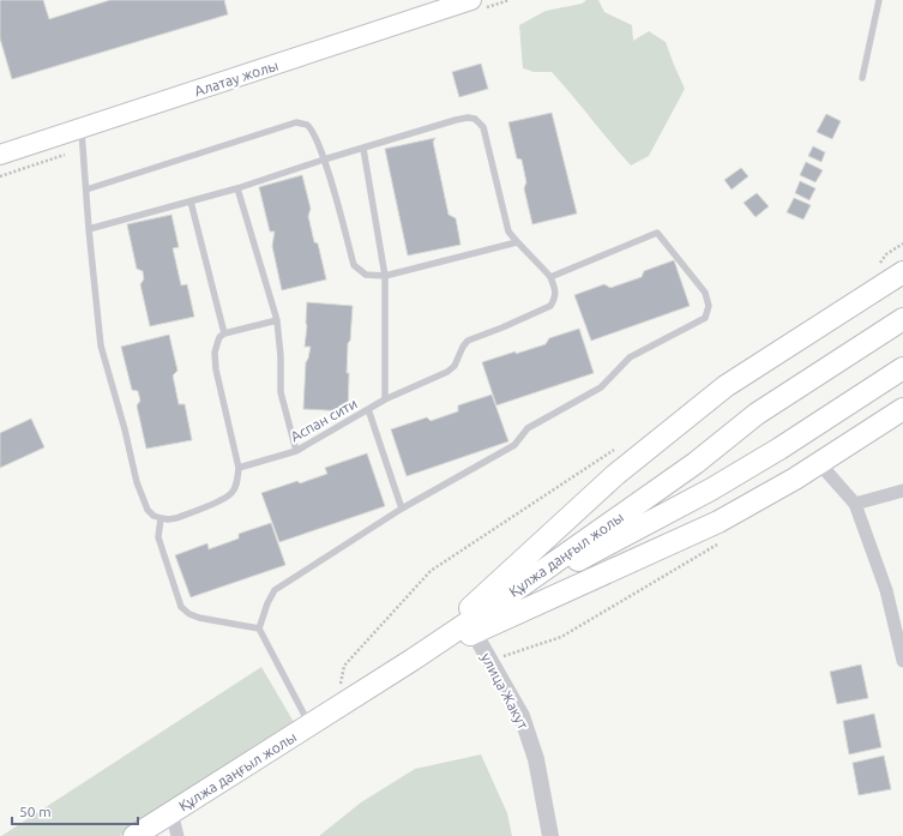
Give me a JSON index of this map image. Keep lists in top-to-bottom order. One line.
{"streets":{"main road":["Алатау жолы","Құлжа даңғыл жолы"],"street":["улица Жакут"],"lane":["Аспан сити"]},"scale_bar":"50 m"}
